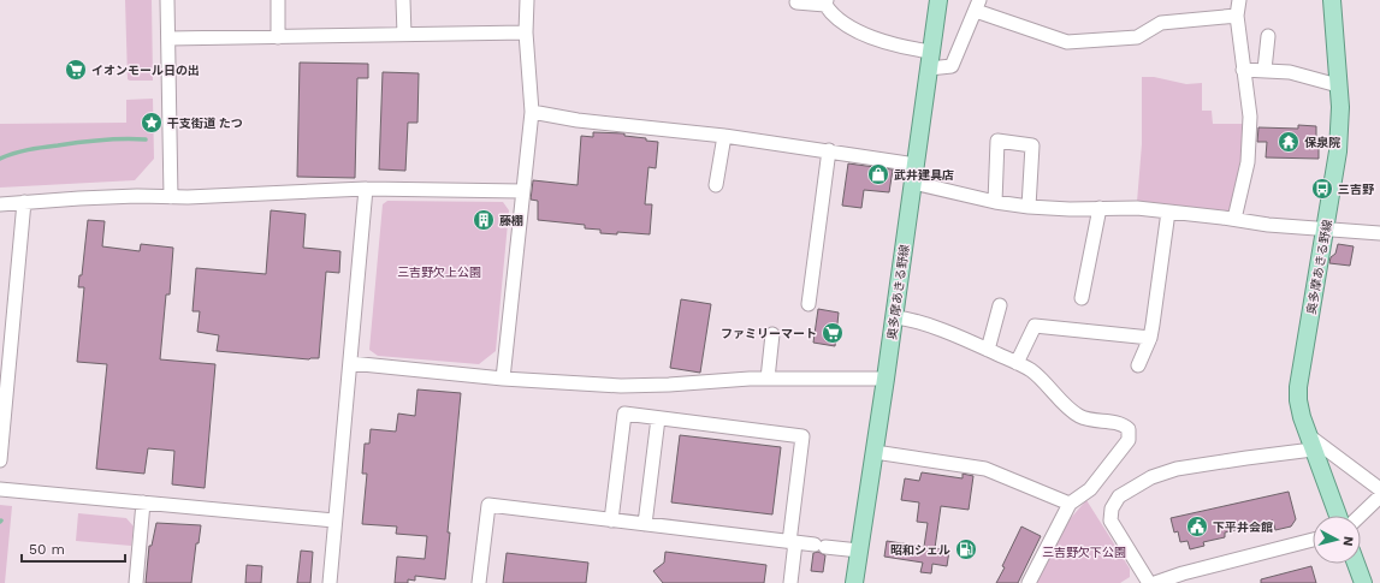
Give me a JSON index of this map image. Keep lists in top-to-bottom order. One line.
{"streets":{"main road":["奥多摩あきる野線"]},"parks":["三吉野欠上公園","三吉野欠下公園"],"places":{"supermarket":["イオンモール日の出","ファミリーマート"],"place":["干支街道 たつ"],"temple":["保泉院"],"shop":["武井建具店"],"bus stop":["三吉野"],"building":["藤棚"],"public building":["下平井会館"],"fuel station":["昭和シェル"]},"scale_bar":"50 m","north":"right"}
